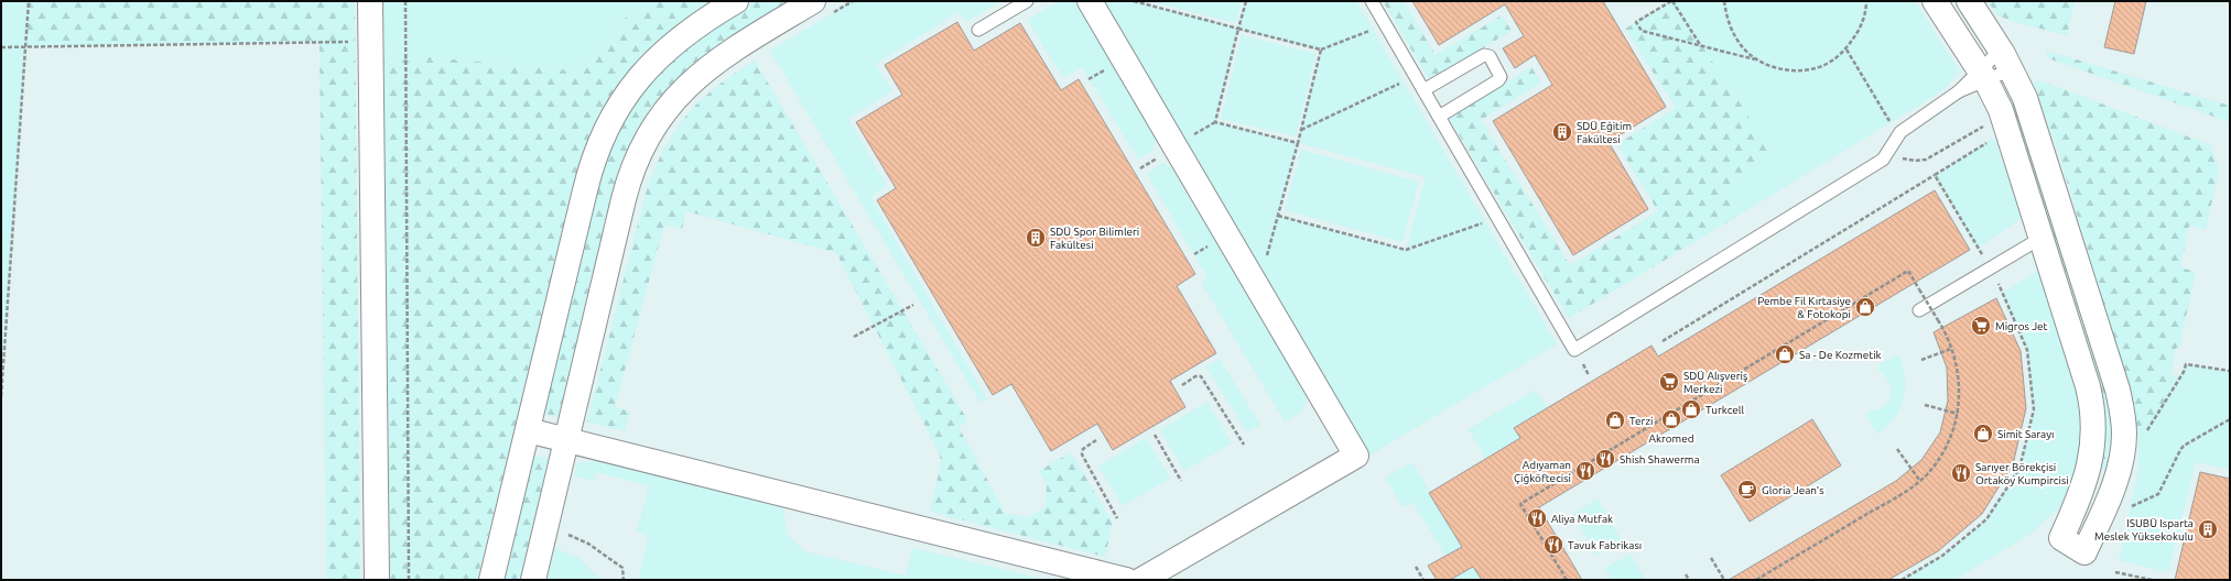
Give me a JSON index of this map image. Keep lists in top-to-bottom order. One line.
{"places":{"building":["SDÜ Eğitim Fakültesi","SDÜ Spor Bilimleri Fakültesi","ISUBÜ Isparta Meslek Yüksekokulu"],"shop":["Pembe Fil Kırtasiye & Fotokopi","Sa - De Kozmetik","Turkcell","Akromed","Terzi","Simit Sarayı"],"supermarket":["Migros Jet","SDÜ Alışveriş Merkezi"],"restaurant":["Shish Shawerma","Adıyaman Çiğköftecisi","Sarıyer Börekçisi Ortaköy Kumpircisi","Aliya Mutfak","Tavuk Fabrikası"],"cafe":["Gloria Jean's"]}}
